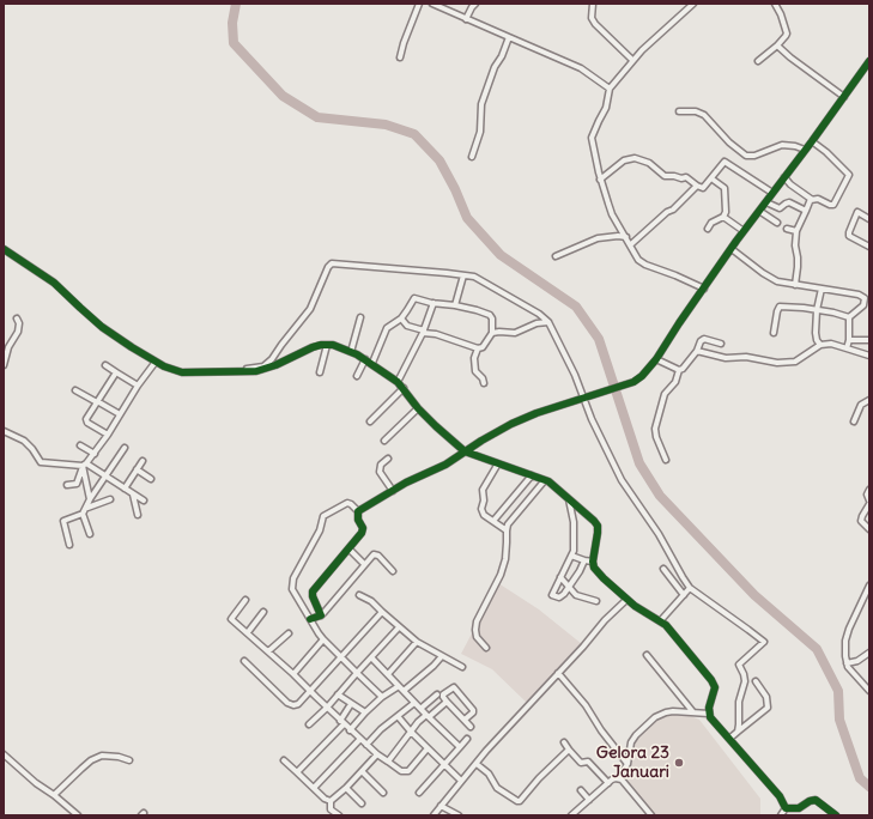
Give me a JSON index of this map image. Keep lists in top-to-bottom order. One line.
{"places":["Gelora 23 Januari"]}
